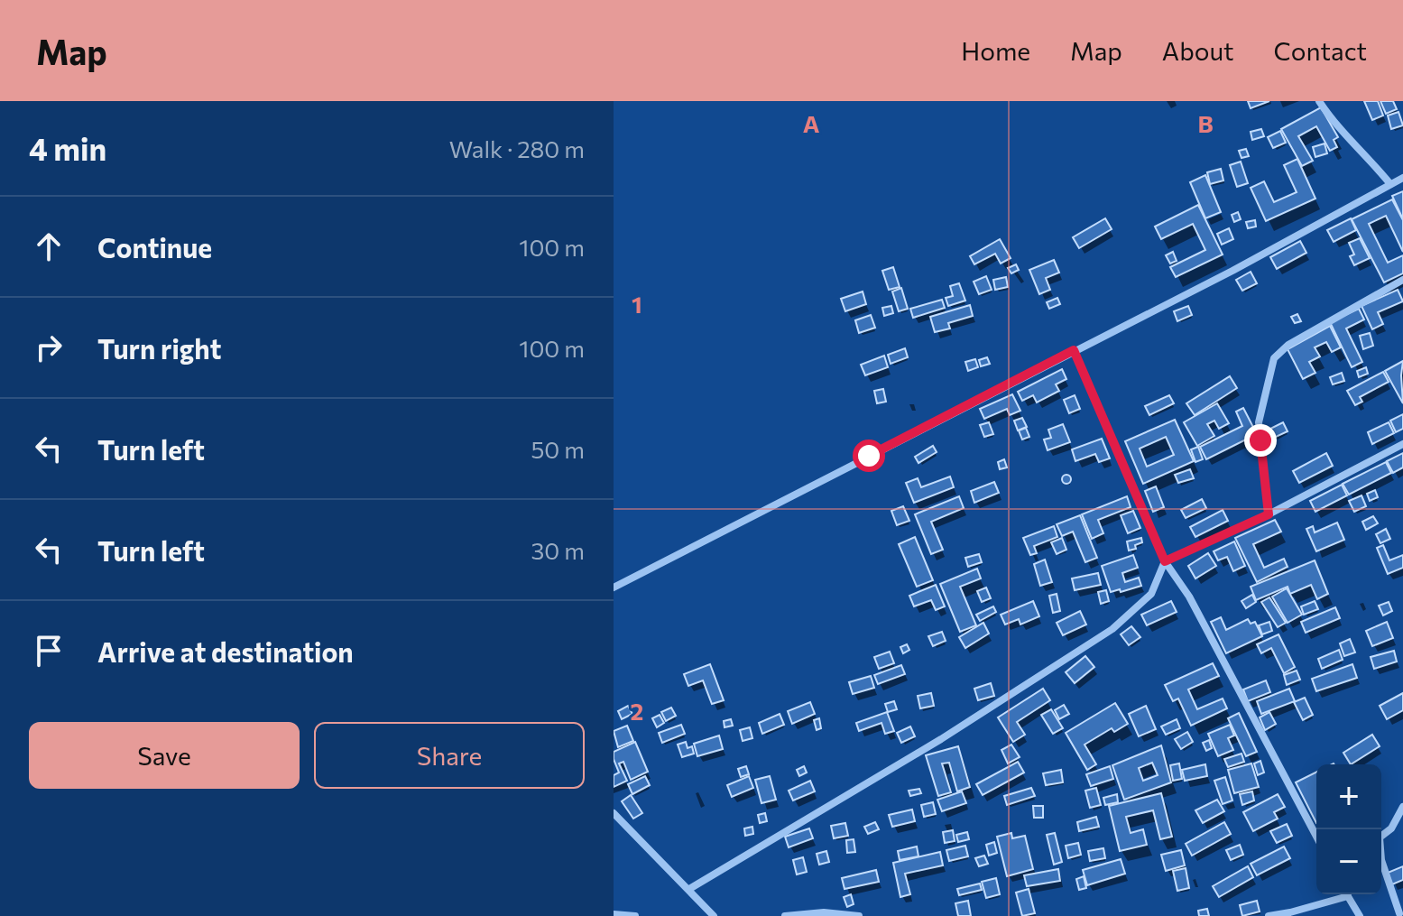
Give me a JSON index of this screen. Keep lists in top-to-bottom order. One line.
{"page":{"header":"Map","nav":["Home","Map","About","Contact"],"heading":["4 min","Walk · 280 m"],"list":[["Continue","100 m"],["Turn right","100 m"],["Turn left","50 m"],["Turn left","30 m"],"Arrive at destination"],"buttons":["Save","Share"],"map_buttons":["+","−"]},"grid":{"columns":["A","B"],"rows":["1","2"]}}
